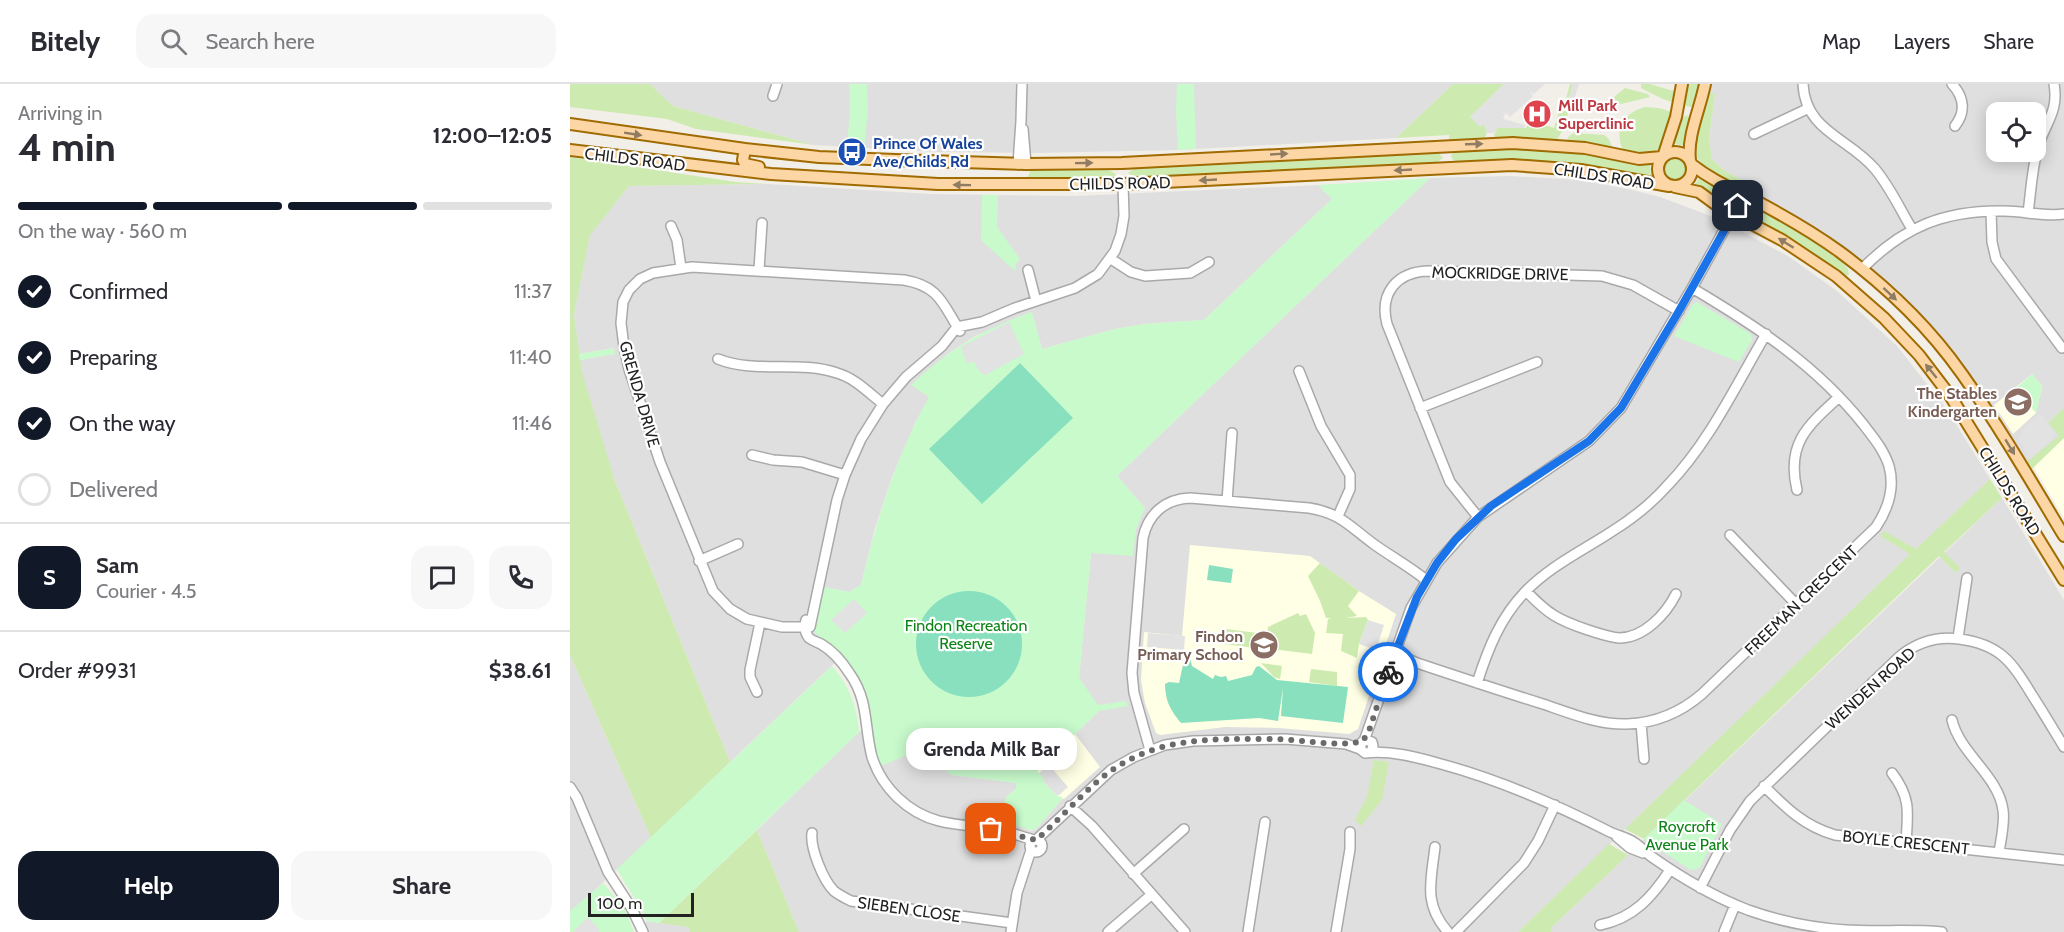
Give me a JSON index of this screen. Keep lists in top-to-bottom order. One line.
{"streets":{"main road":["CHILDS ROAD"],"street":["MOCKRIDGE DRIVE","GRENDA DRIVE","FREEMAN CRESCENT","WENDEN ROAD","BOYLE CRESCENT","SIEBEN CLOSE"]},"crossings":[["WENDEN ROAD","BOYLE CRESCENT"]],"parks":["Findon Recreation Reserve","Roycroft Avenue Park"],"places":{"hospital":["Mill Park Superclinic"],"bus stop":["Prince Of Wales Ave/Childs Rd"],"school or university":["The Stables Kindergarten","Findon Primary School"],"other":["Grenda Milk Bar"]},"scale_bar":"100 m","page":{"header":"Bitely","search":"Search here","nav":["Map","Layers","Share"],"heading":["4 min","Arriving in","12:00–12:05"],"panel":["Sam","Courier · 4.5","Order #9931","$38.61"],"bar":"On the way · 560 m","list":[["Confirmed","11:37"],["Preparing","11:40"],["On the way","11:46"],"Delivered"],"round":"S","bubble":"Grenda Milk Bar","buttons":["Help","Share"],"scale":"100 m"}}
